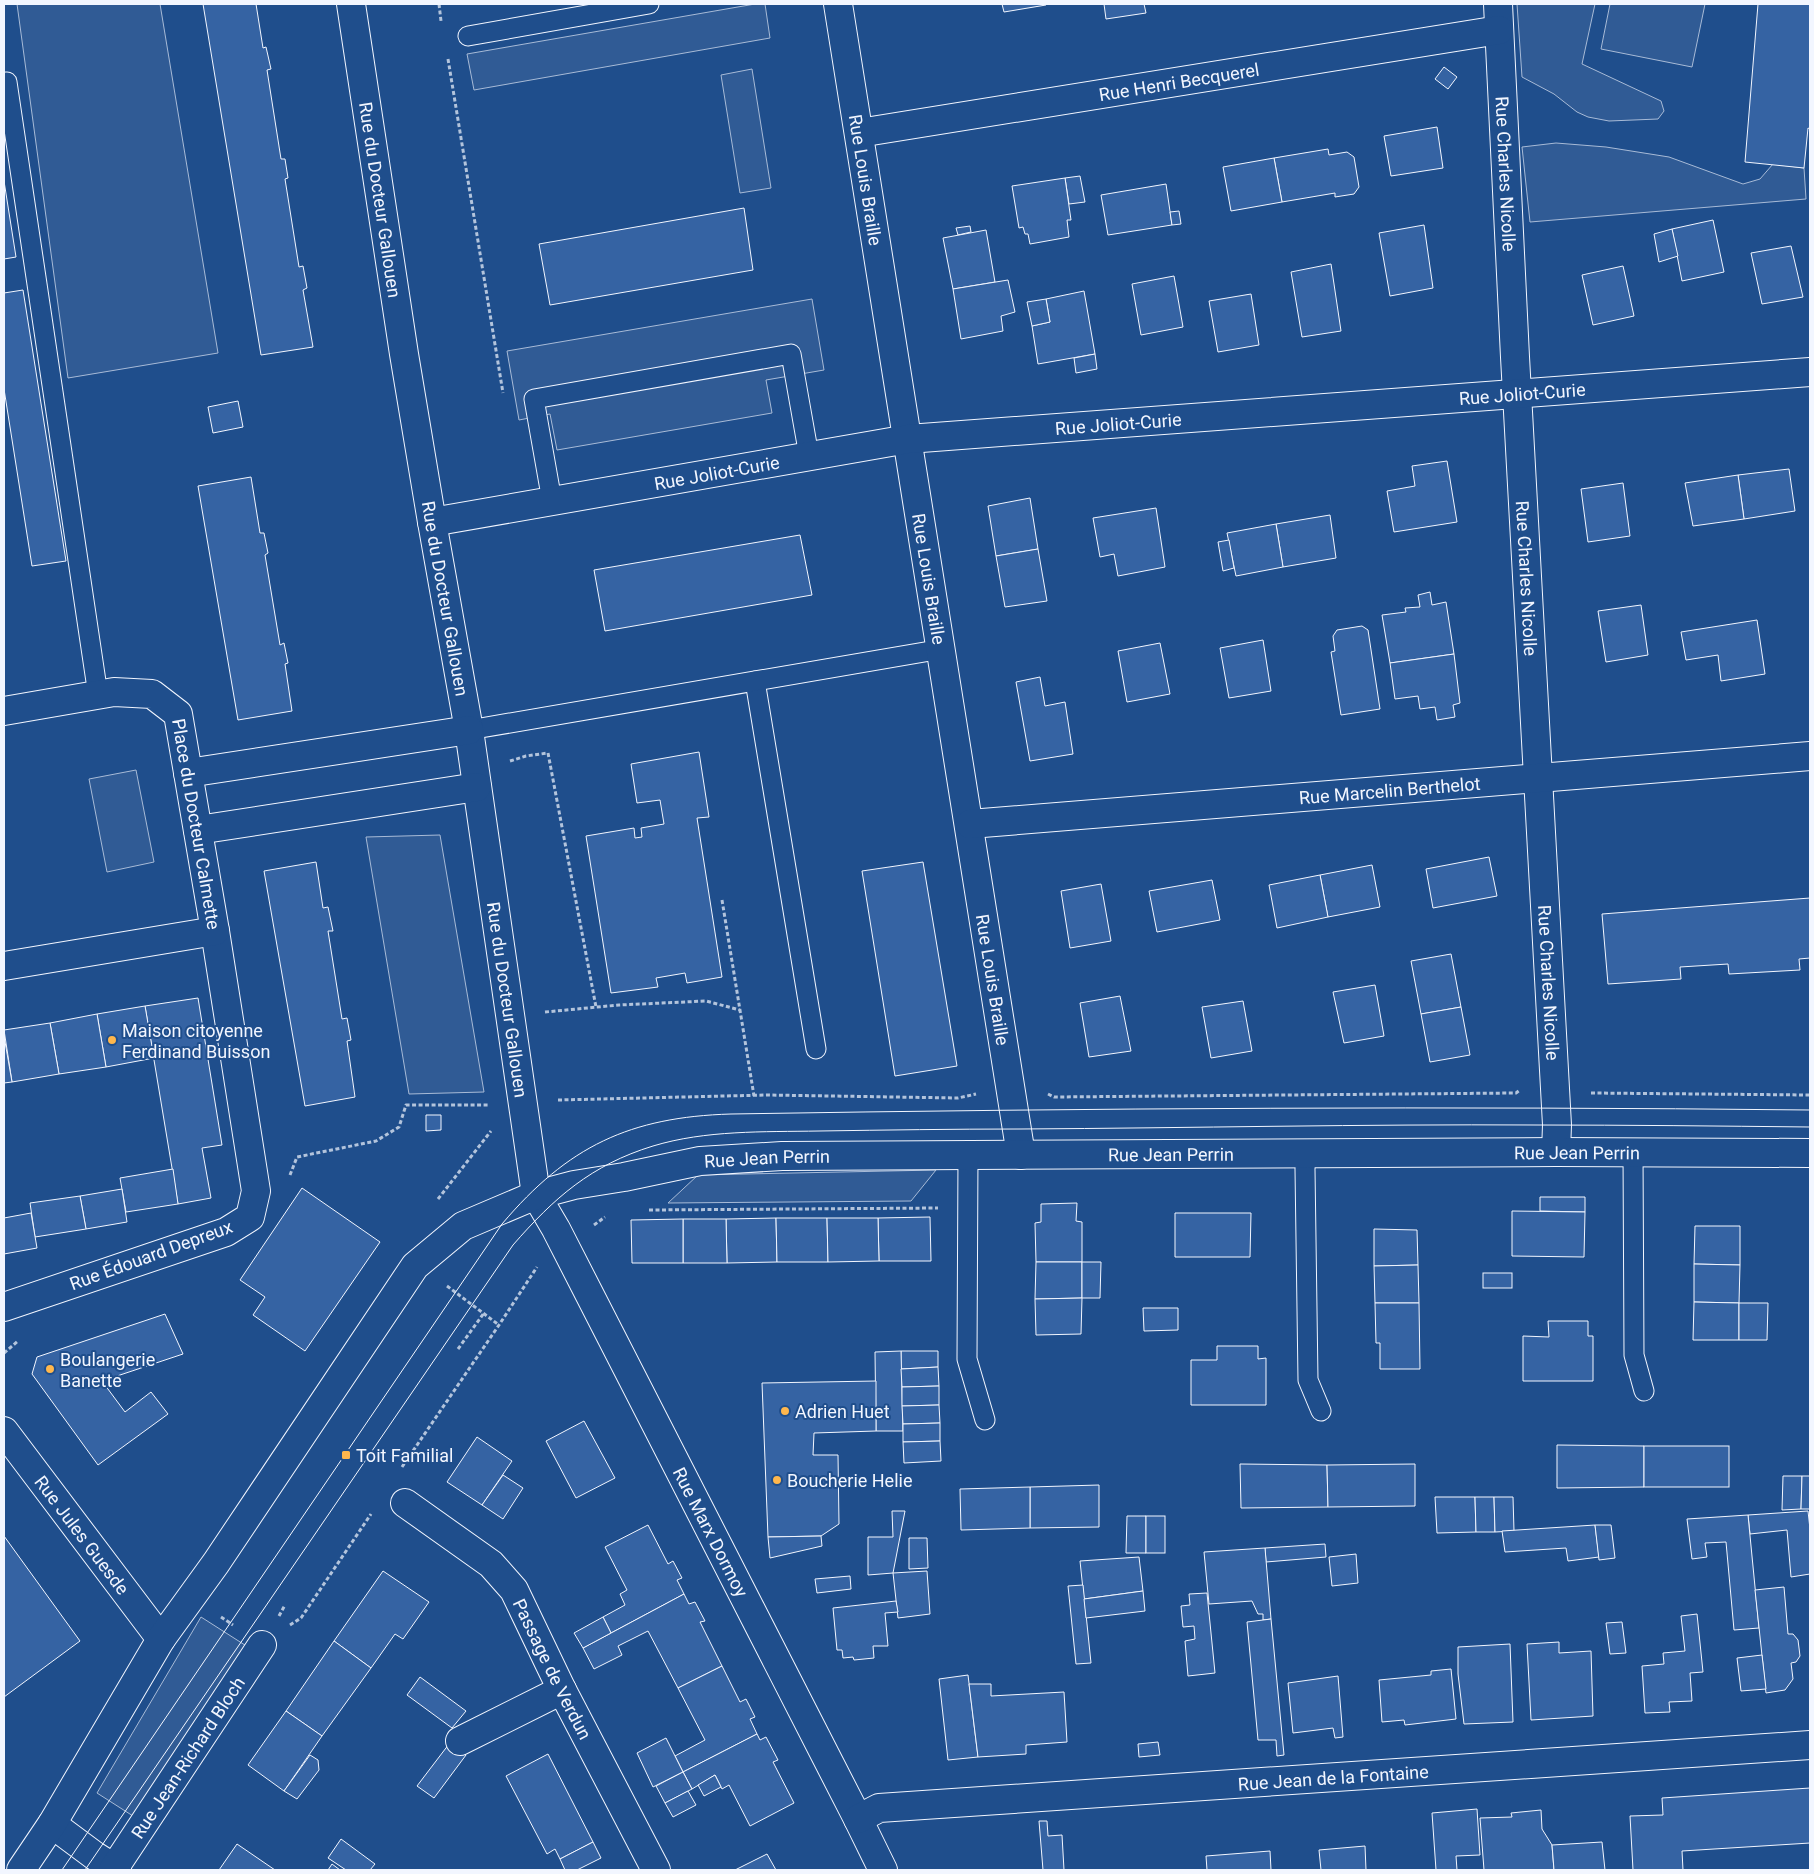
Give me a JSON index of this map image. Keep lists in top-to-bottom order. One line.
{"streets":{"street":["Rue Henri Becquerel","Rue Charles Nicolle","Rue Louis Braille","Rue du Docteur Gallouen","Rue Joliot-Curie","Rue Marcelin Berthelot","Place du Docteur Calmette","Rue Jean Perrin","Rue Édouard Depreux","Rue Marx Dormoy","Rue Jules Guesde","Passage de Verdun","Rue Jean-Richard Bloch","Rue Jean de la Fontaine"]},"crossings":[["Rue Henri Becquerel","Rue Charles Nicolle"],["Rue Henri Becquerel","Rue Louis Braille"],["Rue Charles Nicolle","Rue Joliot-Curie"],["Rue Charles Nicolle","Rue Marcelin Berthelot"],["Rue Charles Nicolle","Rue Jean Perrin"],["Rue Louis Braille","Rue Joliot-Curie"],["Rue Louis Braille","Rue Marcelin Berthelot"],["Rue Louis Braille","Rue Jean Perrin"],["Rue du Docteur Gallouen","Rue Joliot-Curie"],["Rue du Docteur Gallouen","Rue Jean Perrin"],["Rue du Docteur Gallouen","Rue Marx Dormoy"],["Place du Docteur Calmette","Rue Édouard Depreux"],["Rue Jean Perrin","Rue Marx Dormoy"],["Rue Jean Perrin","Rue Jules Guesde"],["Rue Marx Dormoy","Rue Jean de la Fontaine"]],"places":{"other":["Maison citoyenne Ferdinand Buisson","Boulangerie Banette","Adrien Huet","Boucherie Helie"],"transit":["Toit Familial"]}}
